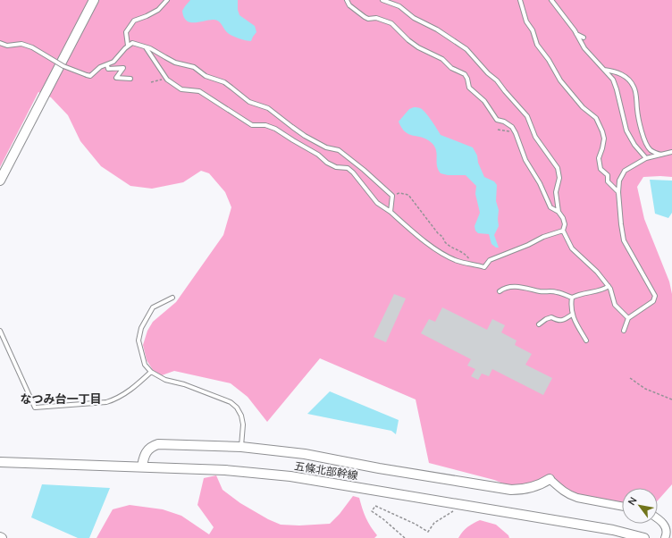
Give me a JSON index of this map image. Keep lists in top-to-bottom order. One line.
{"streets":{"street":["五條北部幹線"]},"districts":["なつみ台一丁目"],"north":"top left"}
